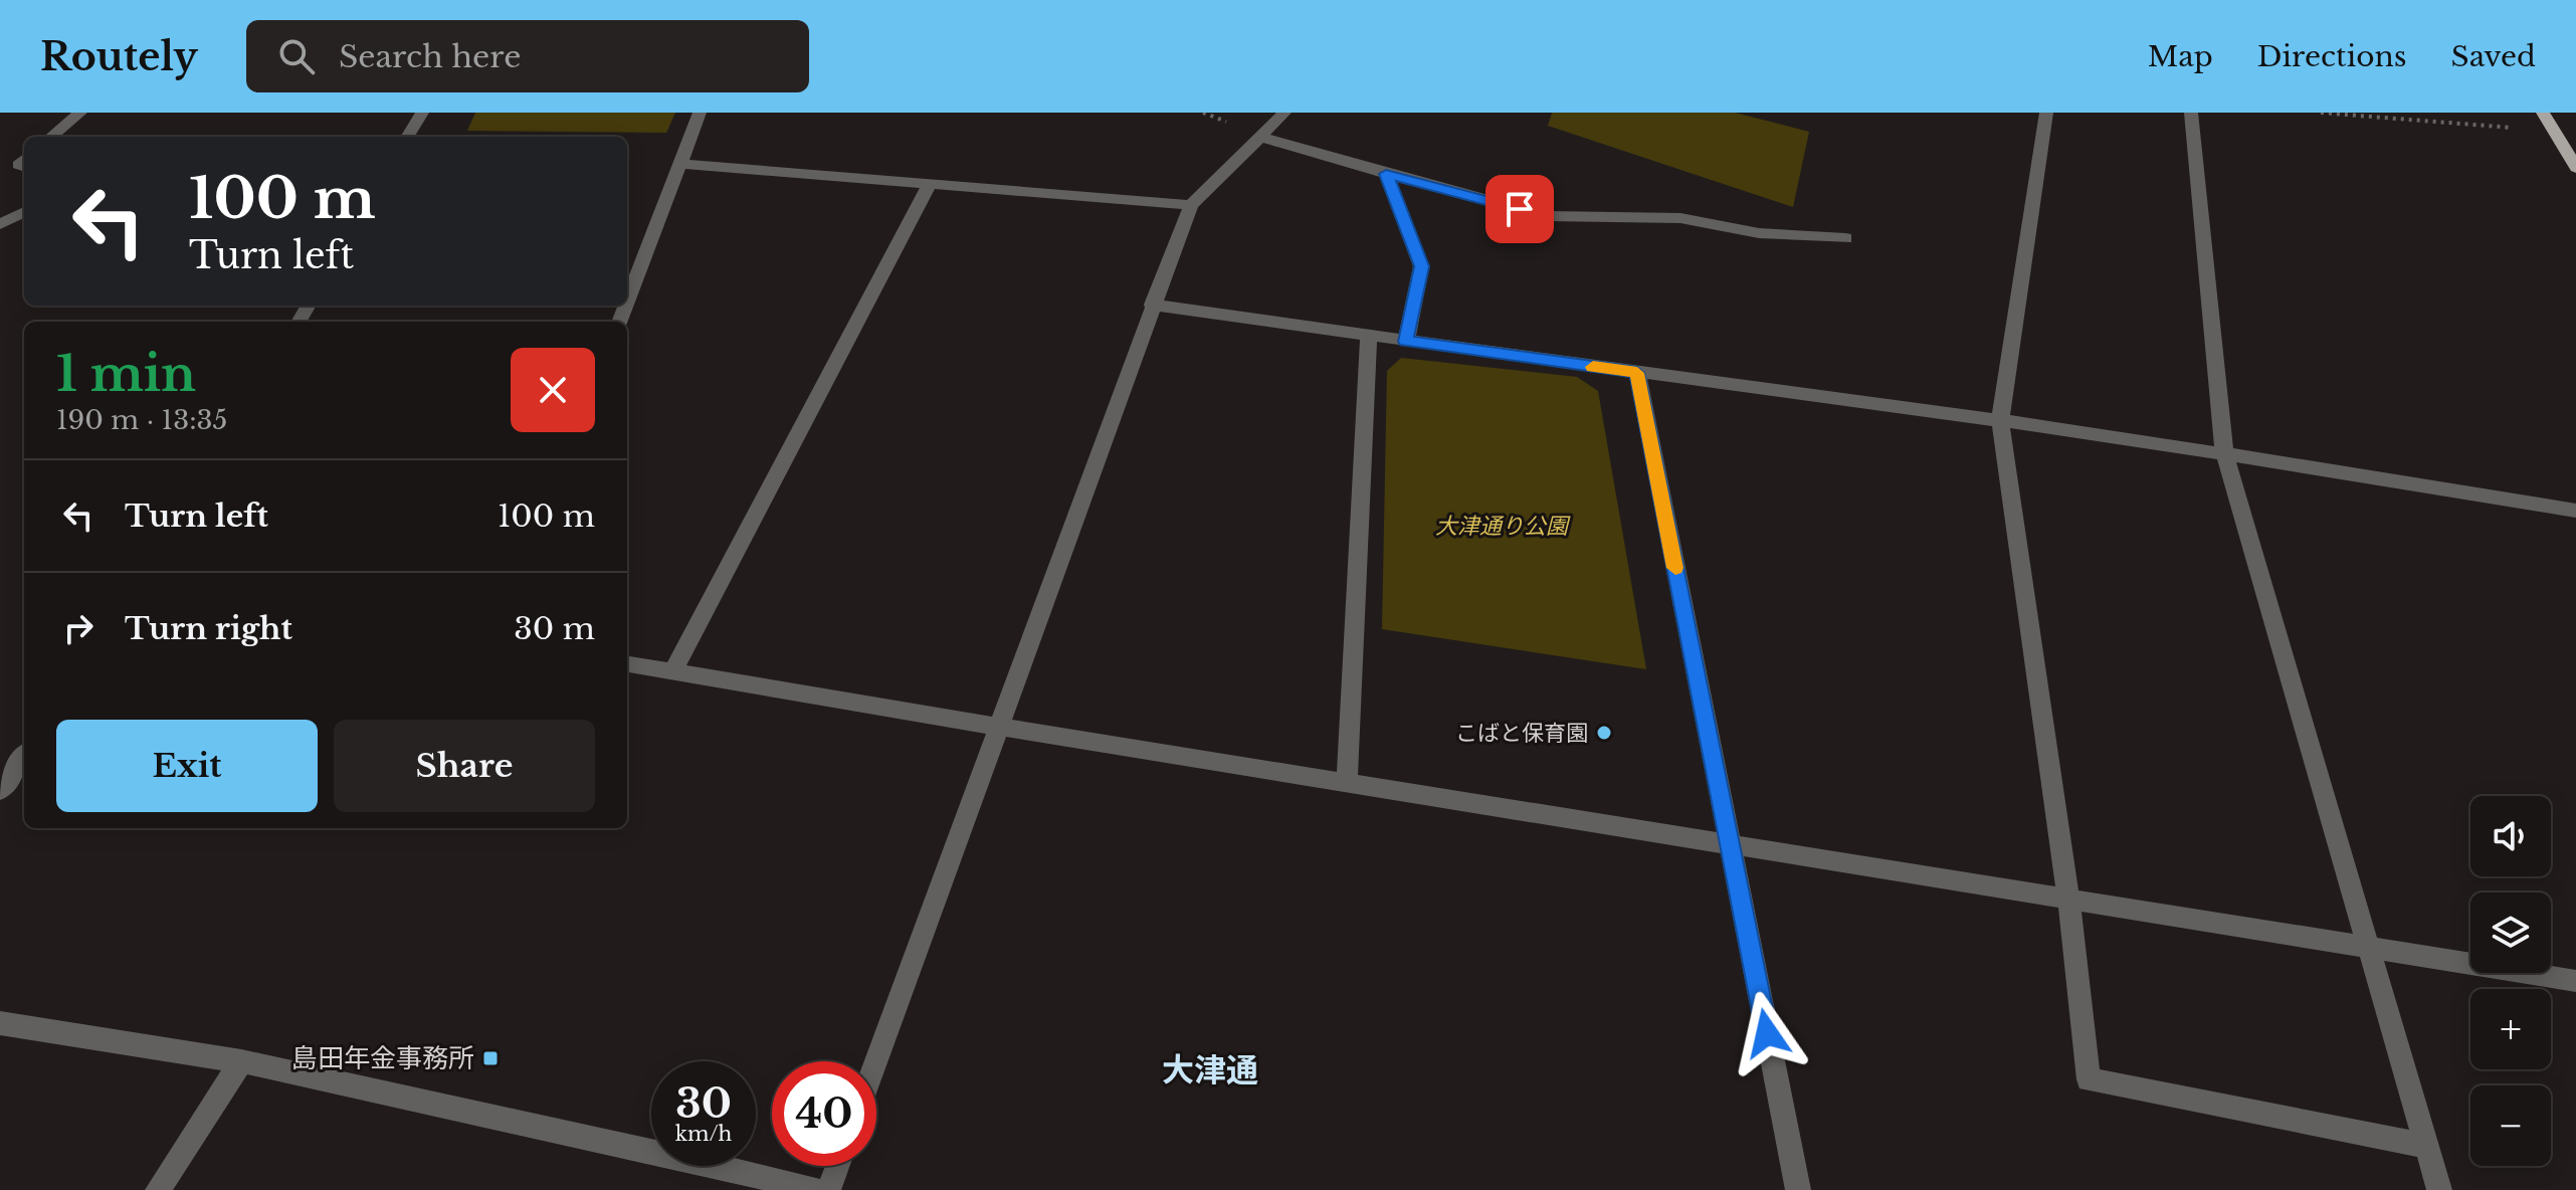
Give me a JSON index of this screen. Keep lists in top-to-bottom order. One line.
{"districts":["大津通"],"parks":["大津通り公園"],"places":{"other":["こばと保育園"],"transit":["島田年金事務所"]},"page":{"header":"Routely","search":"Search here","nav":["Map","Directions","Saved"],"turn":["100 m","Turn left"],"heading":["1 min","190 m · 13:35"],"list":[{"name":"Turn left","value":"100 m"},{"name":"Turn right","value":"30 m"}],"buttons":["Exit","Share"],"map_buttons":["+","−"],"speed":"30 km/h","limit":"40"}}
